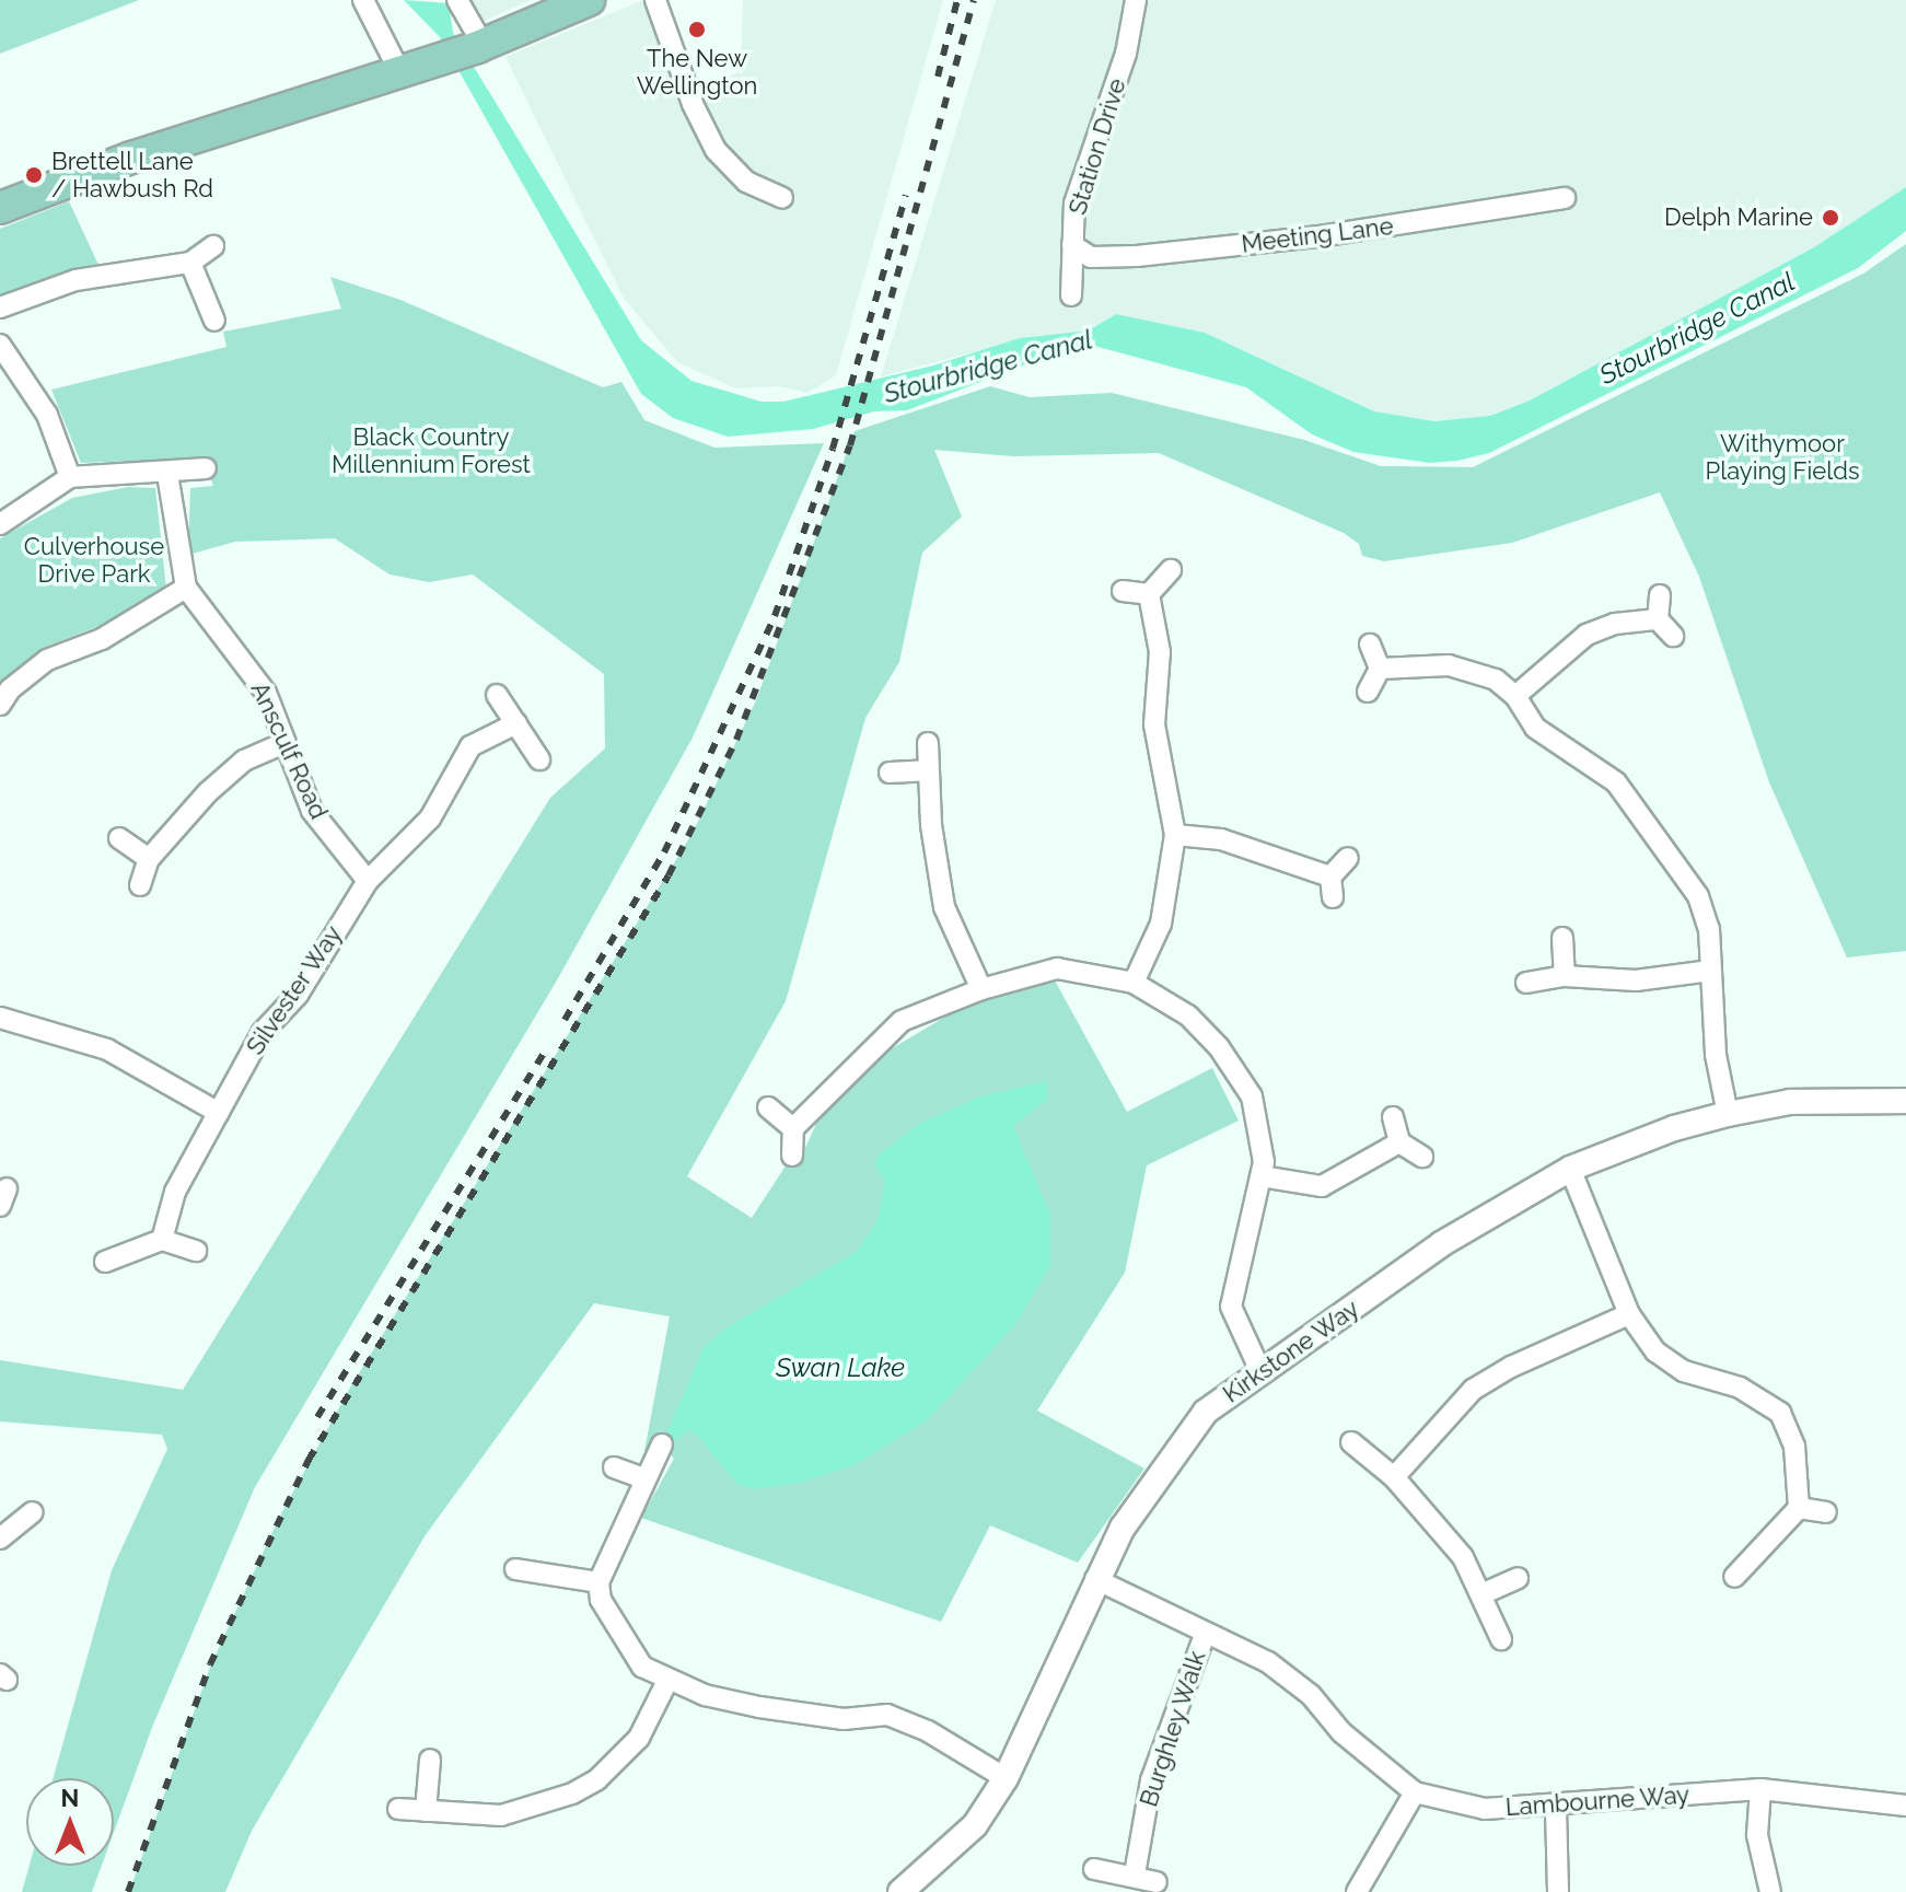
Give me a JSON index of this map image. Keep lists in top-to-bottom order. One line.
{"streets":{"street":["Station Drive","Meeting Lane","Ansculf Road","Silvester Way","Kirkstone Way","Burghley Walk","Lambourne Way"]},"crossings":[["Station Drive","Meeting Lane"],["Ansculf Road","Silvester Way"],["Kirkstone Way","Lambourne Way"],["Burghley Walk","Lambourne Way"]],"water":["Stourbridge Canal","Swan Lake"],"parks":["Black Country Millennium Forest","Withymoor Playing Fields","Culverhouse Drive Park"],"places":["The New Wellington","Brettell Lane / Hawbush Rd","Delph Marine"],"north":"top"}
